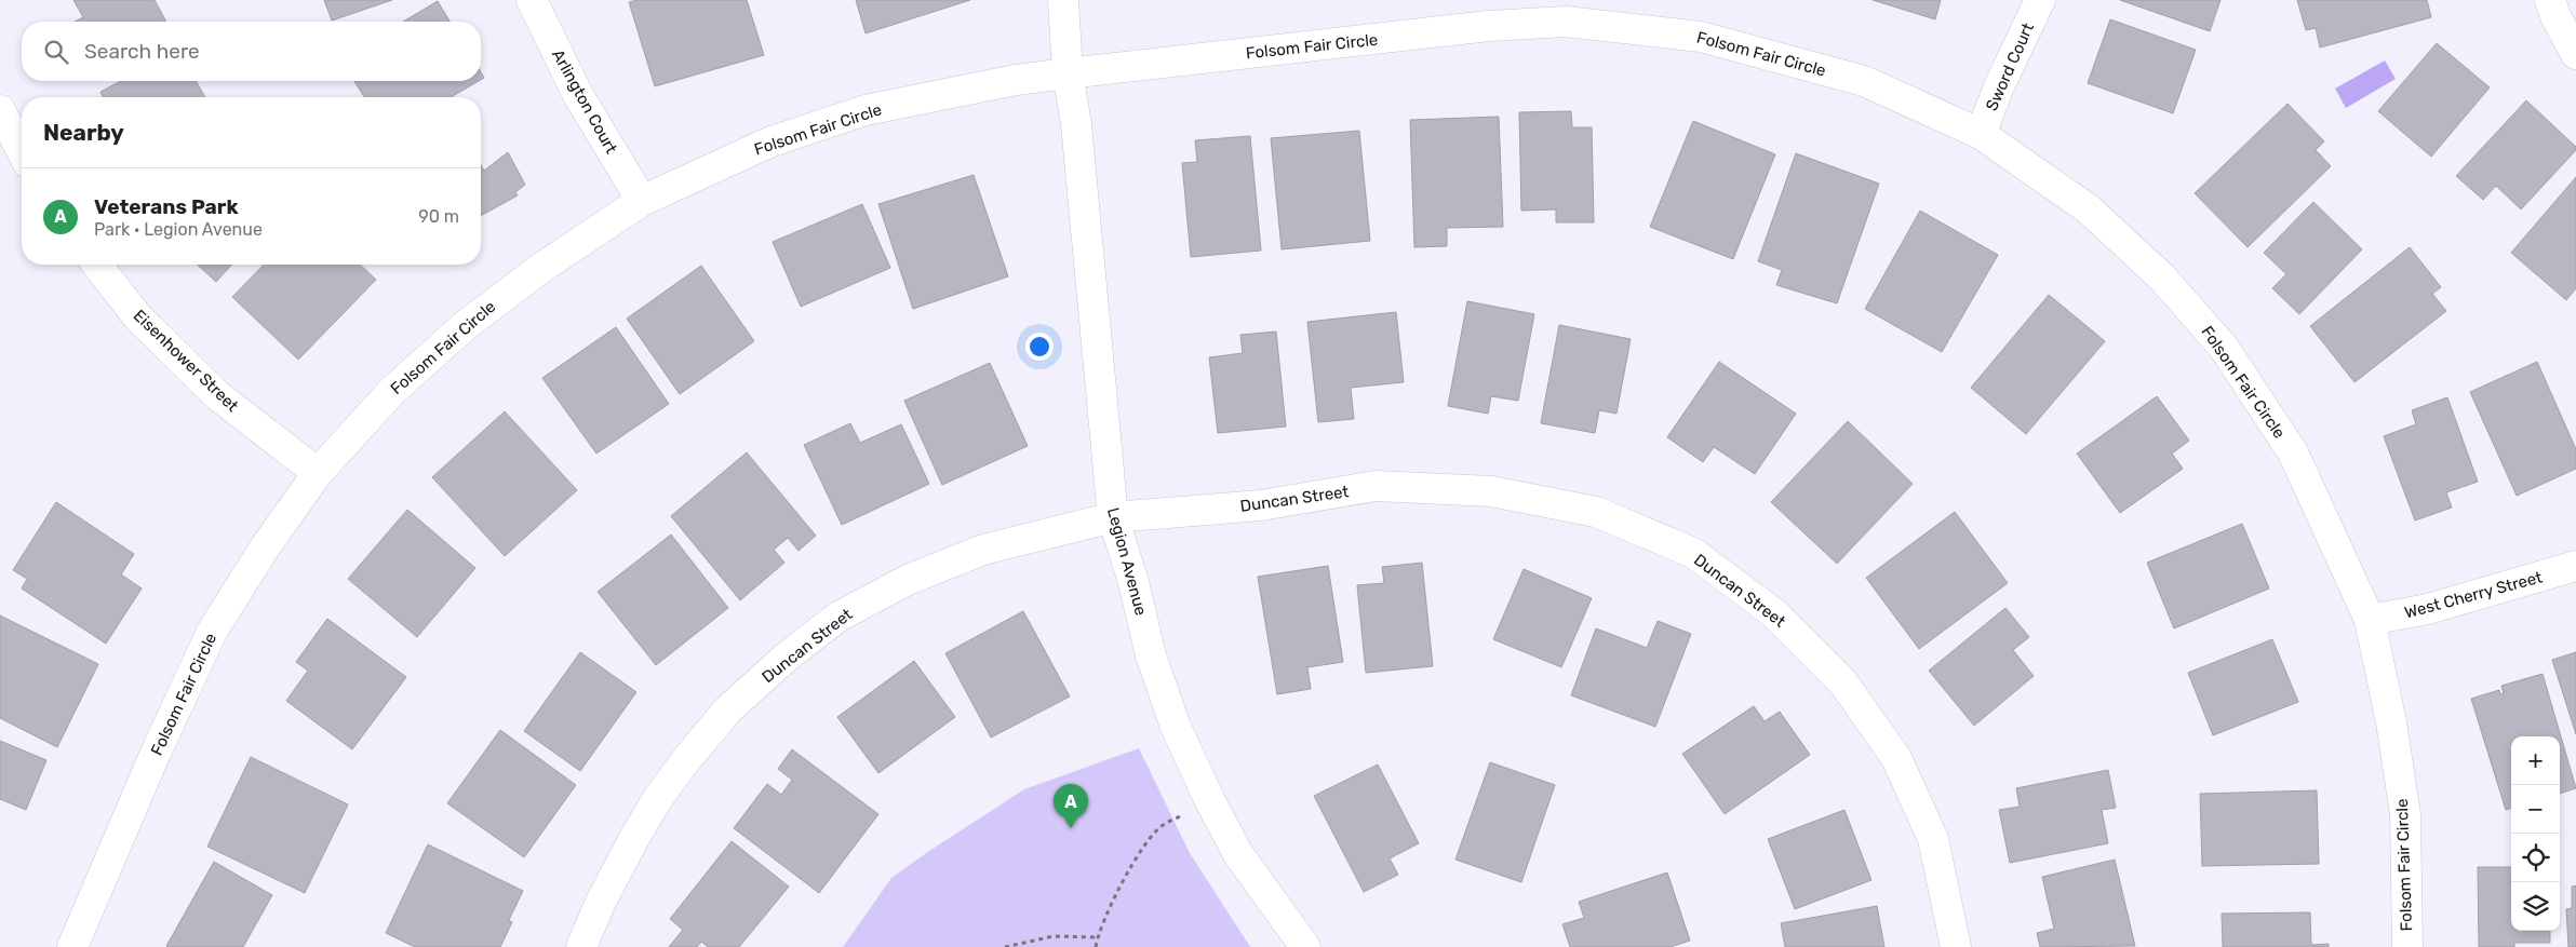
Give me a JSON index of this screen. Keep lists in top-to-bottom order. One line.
{"streets":{"street":["Folsom Fair Circle","Sword Court","Arlington Court","Eisenhower Street","Duncan Street","Legion Avenue","West Cherry Street"]},"crossings":[["Folsom Fair Circle","Sword Court"],["Folsom Fair Circle","Arlington Court"],["Folsom Fair Circle","Eisenhower Street"],["Folsom Fair Circle","Legion Avenue"],["Folsom Fair Circle","West Cherry Street"],["Duncan Street","Legion Avenue"]],"page":{"search":"Search here","heading":"Nearby","list":[{"mark":"A","name":"Veterans Park","note":"Park · Legion Avenue","value":"90 m"}],"map_buttons":["+","−"],"pins":"A"}}
